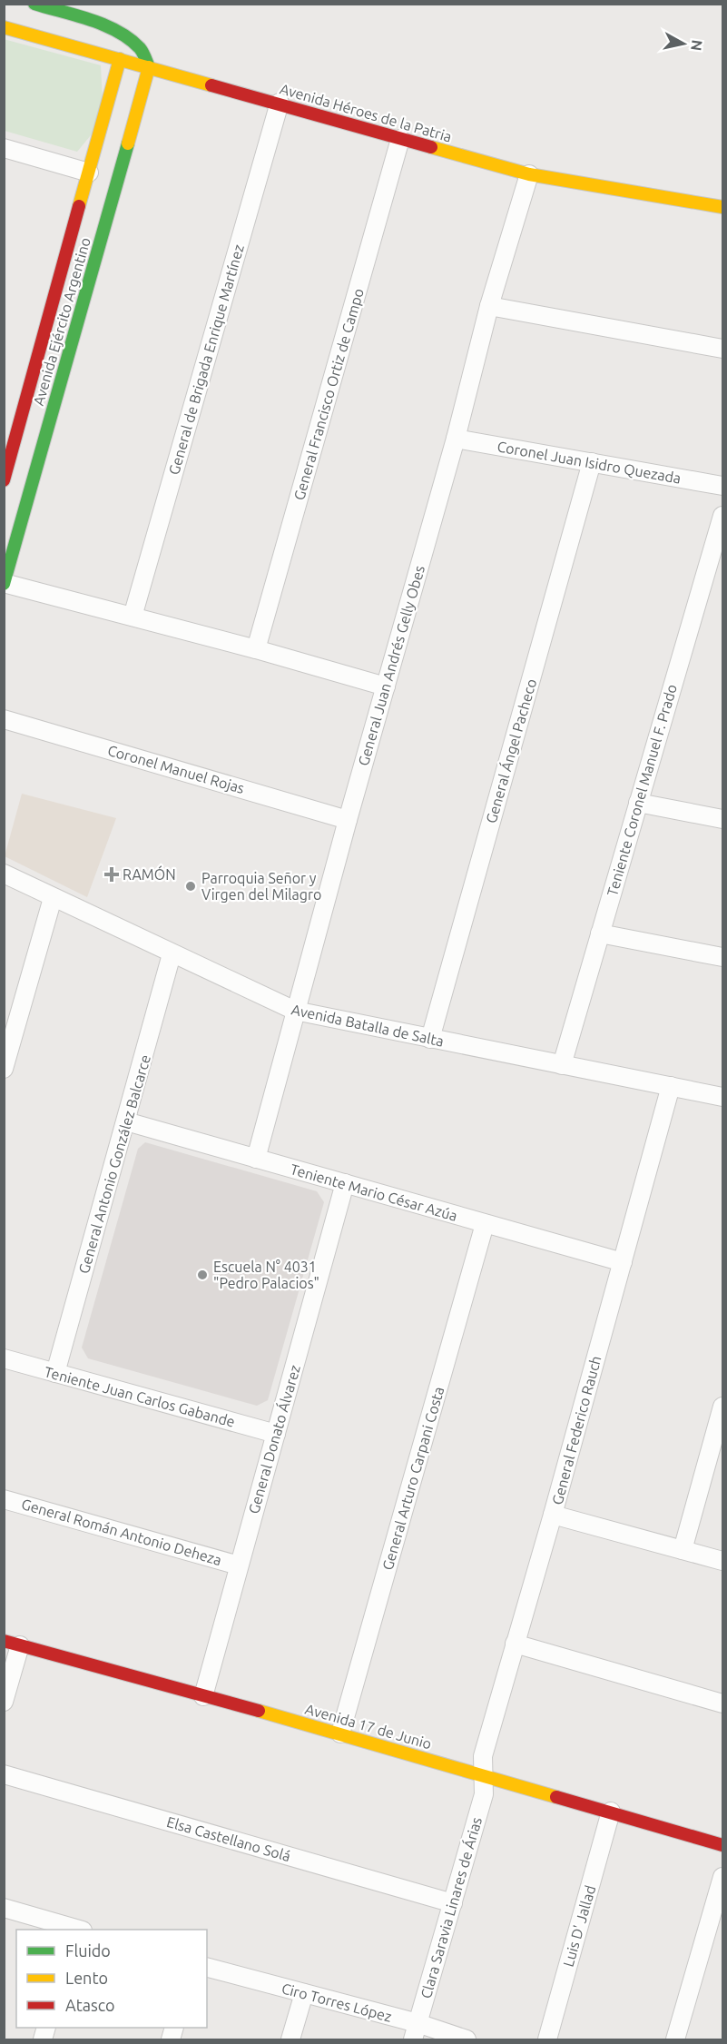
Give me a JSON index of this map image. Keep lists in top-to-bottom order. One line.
{"streets":{"main road":["Avenida Héroes de la Patria","Avenida Ejército Argentino","Avenida 17 de Junio"],"street":["General de Brigada Enrique Martínez","General Francisco Ortiz de Campo","Coronel Juan Isidro Quezada","General Juan Andrés Gelly Obes","General Ángel Pacheco","Coronel Manuel Rojas","Teniente Coronel Manuel F. Prado","Avenida Batalla de Salta","General Antonio González Balcarce","Teniente Mario César Azúa","Teniente Juan Carlos Gabande","General Federico Rauch","General Donato Álvarez","General Arturo Carpani Costa","General Román Antonio Deheza","Elsa Castellano Solá","Clara Saravia Linares de Árias","Luis D' Jallad","Ciro Torres López"]},"crossings":[["Avenida Héroes de la Patria","Avenida Ejército Argentino"],["Avenida Héroes de la Patria","General de Brigada Enrique Martínez"],["Avenida Héroes de la Patria","General Francisco Ortiz de Campo"],["Avenida Héroes de la Patria","General Juan Andrés Gelly Obes"],["Coronel Juan Isidro Quezada","General Juan Andrés Gelly Obes"],["Coronel Juan Isidro Quezada","General Ángel Pacheco"],["General Juan Andrés Gelly Obes","Coronel Manuel Rojas"],["General Juan Andrés Gelly Obes","Avenida Batalla de Salta"],["General Juan Andrés Gelly Obes","Teniente Mario César Azúa"],["General Ángel Pacheco","Avenida Batalla de Salta"],["Teniente Coronel Manuel F. Prado","Avenida Batalla de Salta"],["Avenida Batalla de Salta","General Antonio González Balcarce"],["Avenida Batalla de Salta","General Federico Rauch"],["General Antonio González Balcarce","Teniente Mario César Azúa"],["General Antonio González Balcarce","Teniente Juan Carlos Gabande"],["Teniente Mario César Azúa","General Federico Rauch"],["Teniente Mario César Azúa","General Donato Álvarez"],["Teniente Mario César Azúa","General Arturo Carpani Costa"],["Teniente Juan Carlos Gabande","General Donato Álvarez"],["General Federico Rauch","Avenida 17 de Junio"],["General Federico Rauch","Clara Saravia Linares de Árias"],["General Donato Álvarez","General Román Antonio Deheza"],["General Donato Álvarez","Avenida 17 de Junio"],["General Arturo Carpani Costa","Avenida 17 de Junio"],["Avenida 17 de Junio","Clara Saravia Linares de Árias"],["Avenida 17 de Junio","Luis D' Jallad"],["Elsa Castellano Solá","Clara Saravia Linares de Árias"],["Clara Saravia Linares de Árias","Ciro Torres López"]],"places":{"health":["RAMÓN"],"other":["Parroquia Señor y Virgen del Milagro","Escuela N° 4031 \"Pedro Palacios\""]},"legend":["Fluido","Lento","Atasco"],"north":"right"}
